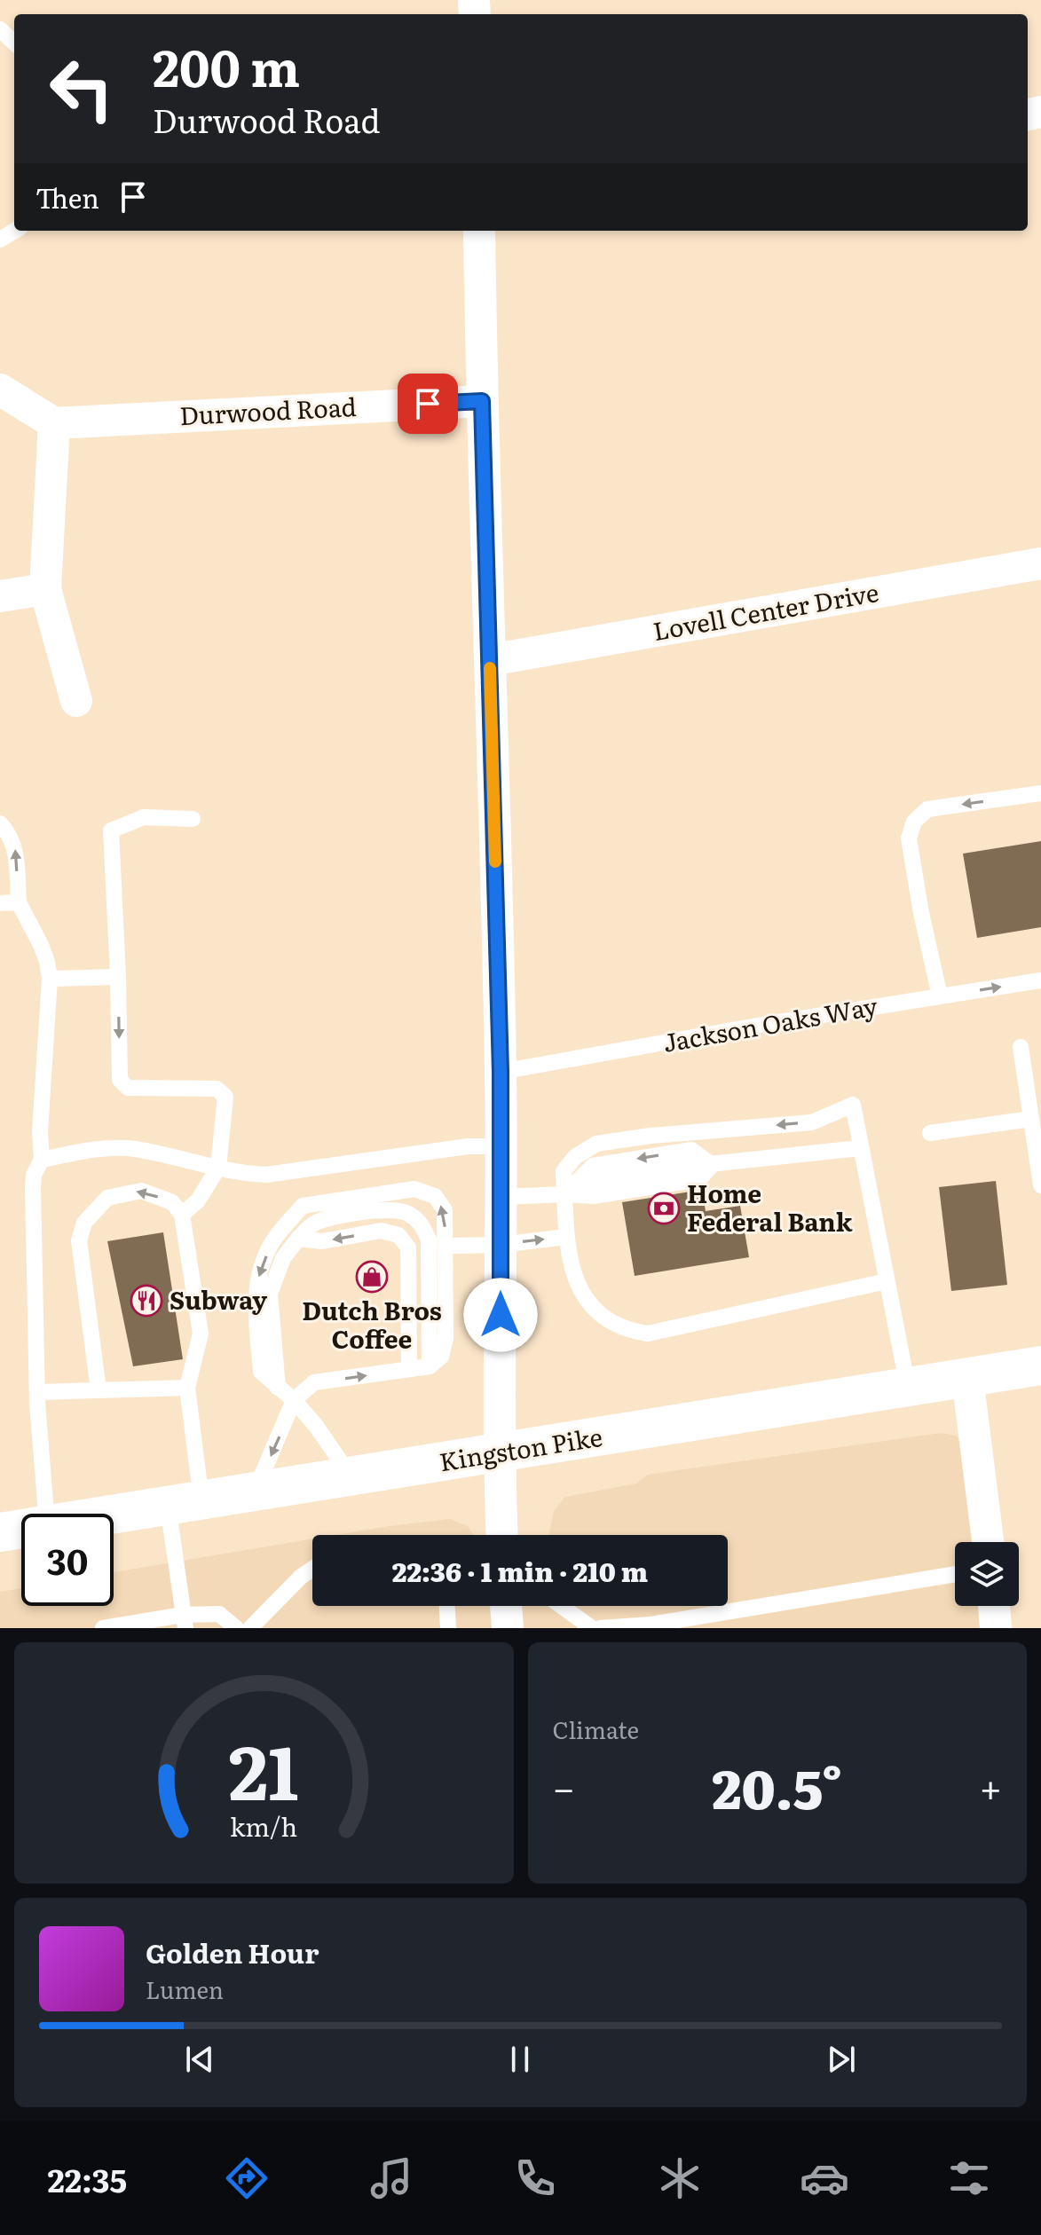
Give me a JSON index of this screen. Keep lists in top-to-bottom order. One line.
{"streets":{"main road":["Kingston Pike"],"street":["Durwood Road","Lovell Center Drive"],"lane":["Jackson Oaks Way"]},"places":{"bank":["Home Federal Bank"],"shop":["Dutch Bros Coffee"],"restaurant":["Subway"]},"page":{"turn":["200 m","Durwood Road"],"then":"Then","limit":"30","trip":"22:36 · 1 min · 210 m","tile":"Climate","heat":["−","20.5°","+"],"song":["Golden Hour","Lumen"],"tabs":"22:35","gauge":["21","km/h"]}}
